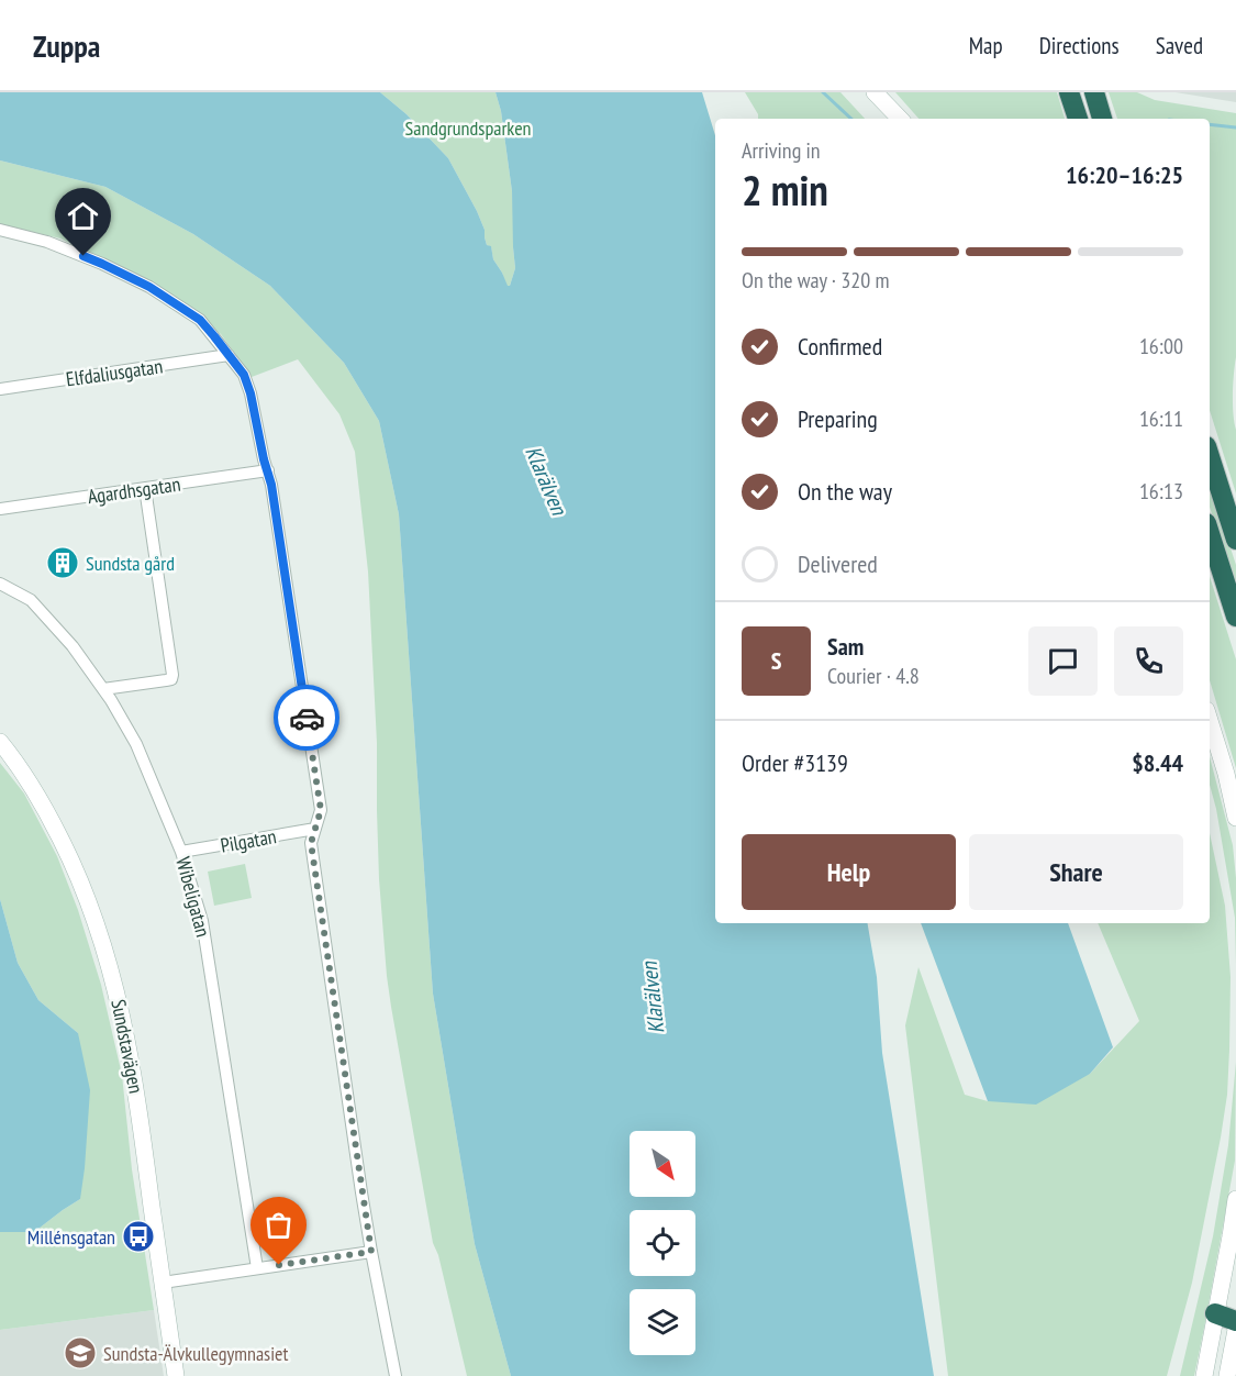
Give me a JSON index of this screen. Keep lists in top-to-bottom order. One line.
{"streets":{"street":["Elfdaliusgatan","Agardhsgatan","Pilgatan","Wibeligatan","Sundstavägen"]},"crossings":[["Pilgatan","Wibeligatan"]],"water":["Klarälven"],"parks":["Sandgrundsparken"],"places":{"building":["Sundsta gård"],"bus stop":["Millénsgatan"],"school or university":["Sundsta-Älvkullegymnasiet"]},"north":"bottom right","page":{"header":"Zuppa","nav":["Map","Directions","Saved"],"heading":["2 min","Arriving in","16:20–16:25"],"panel":["Sam","Courier · 4.8","Order #3139","$8.44"],"bar":"On the way · 320 m","list":[["Confirmed","16:00"],["Preparing","16:11"],["On the way","16:13"],"Delivered"],"round":"S","buttons":["Help","Share"]}}
